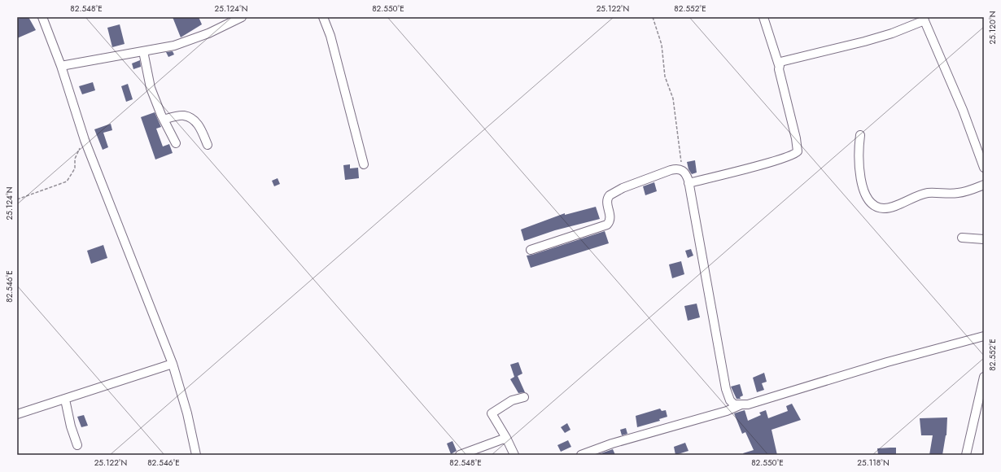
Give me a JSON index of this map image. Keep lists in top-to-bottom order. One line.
{"coordinates":["82.548°E","25.124°N","82.550°E","25.122°N","82.552°E","25.120°N","82.546°E","25.118°N"]}
